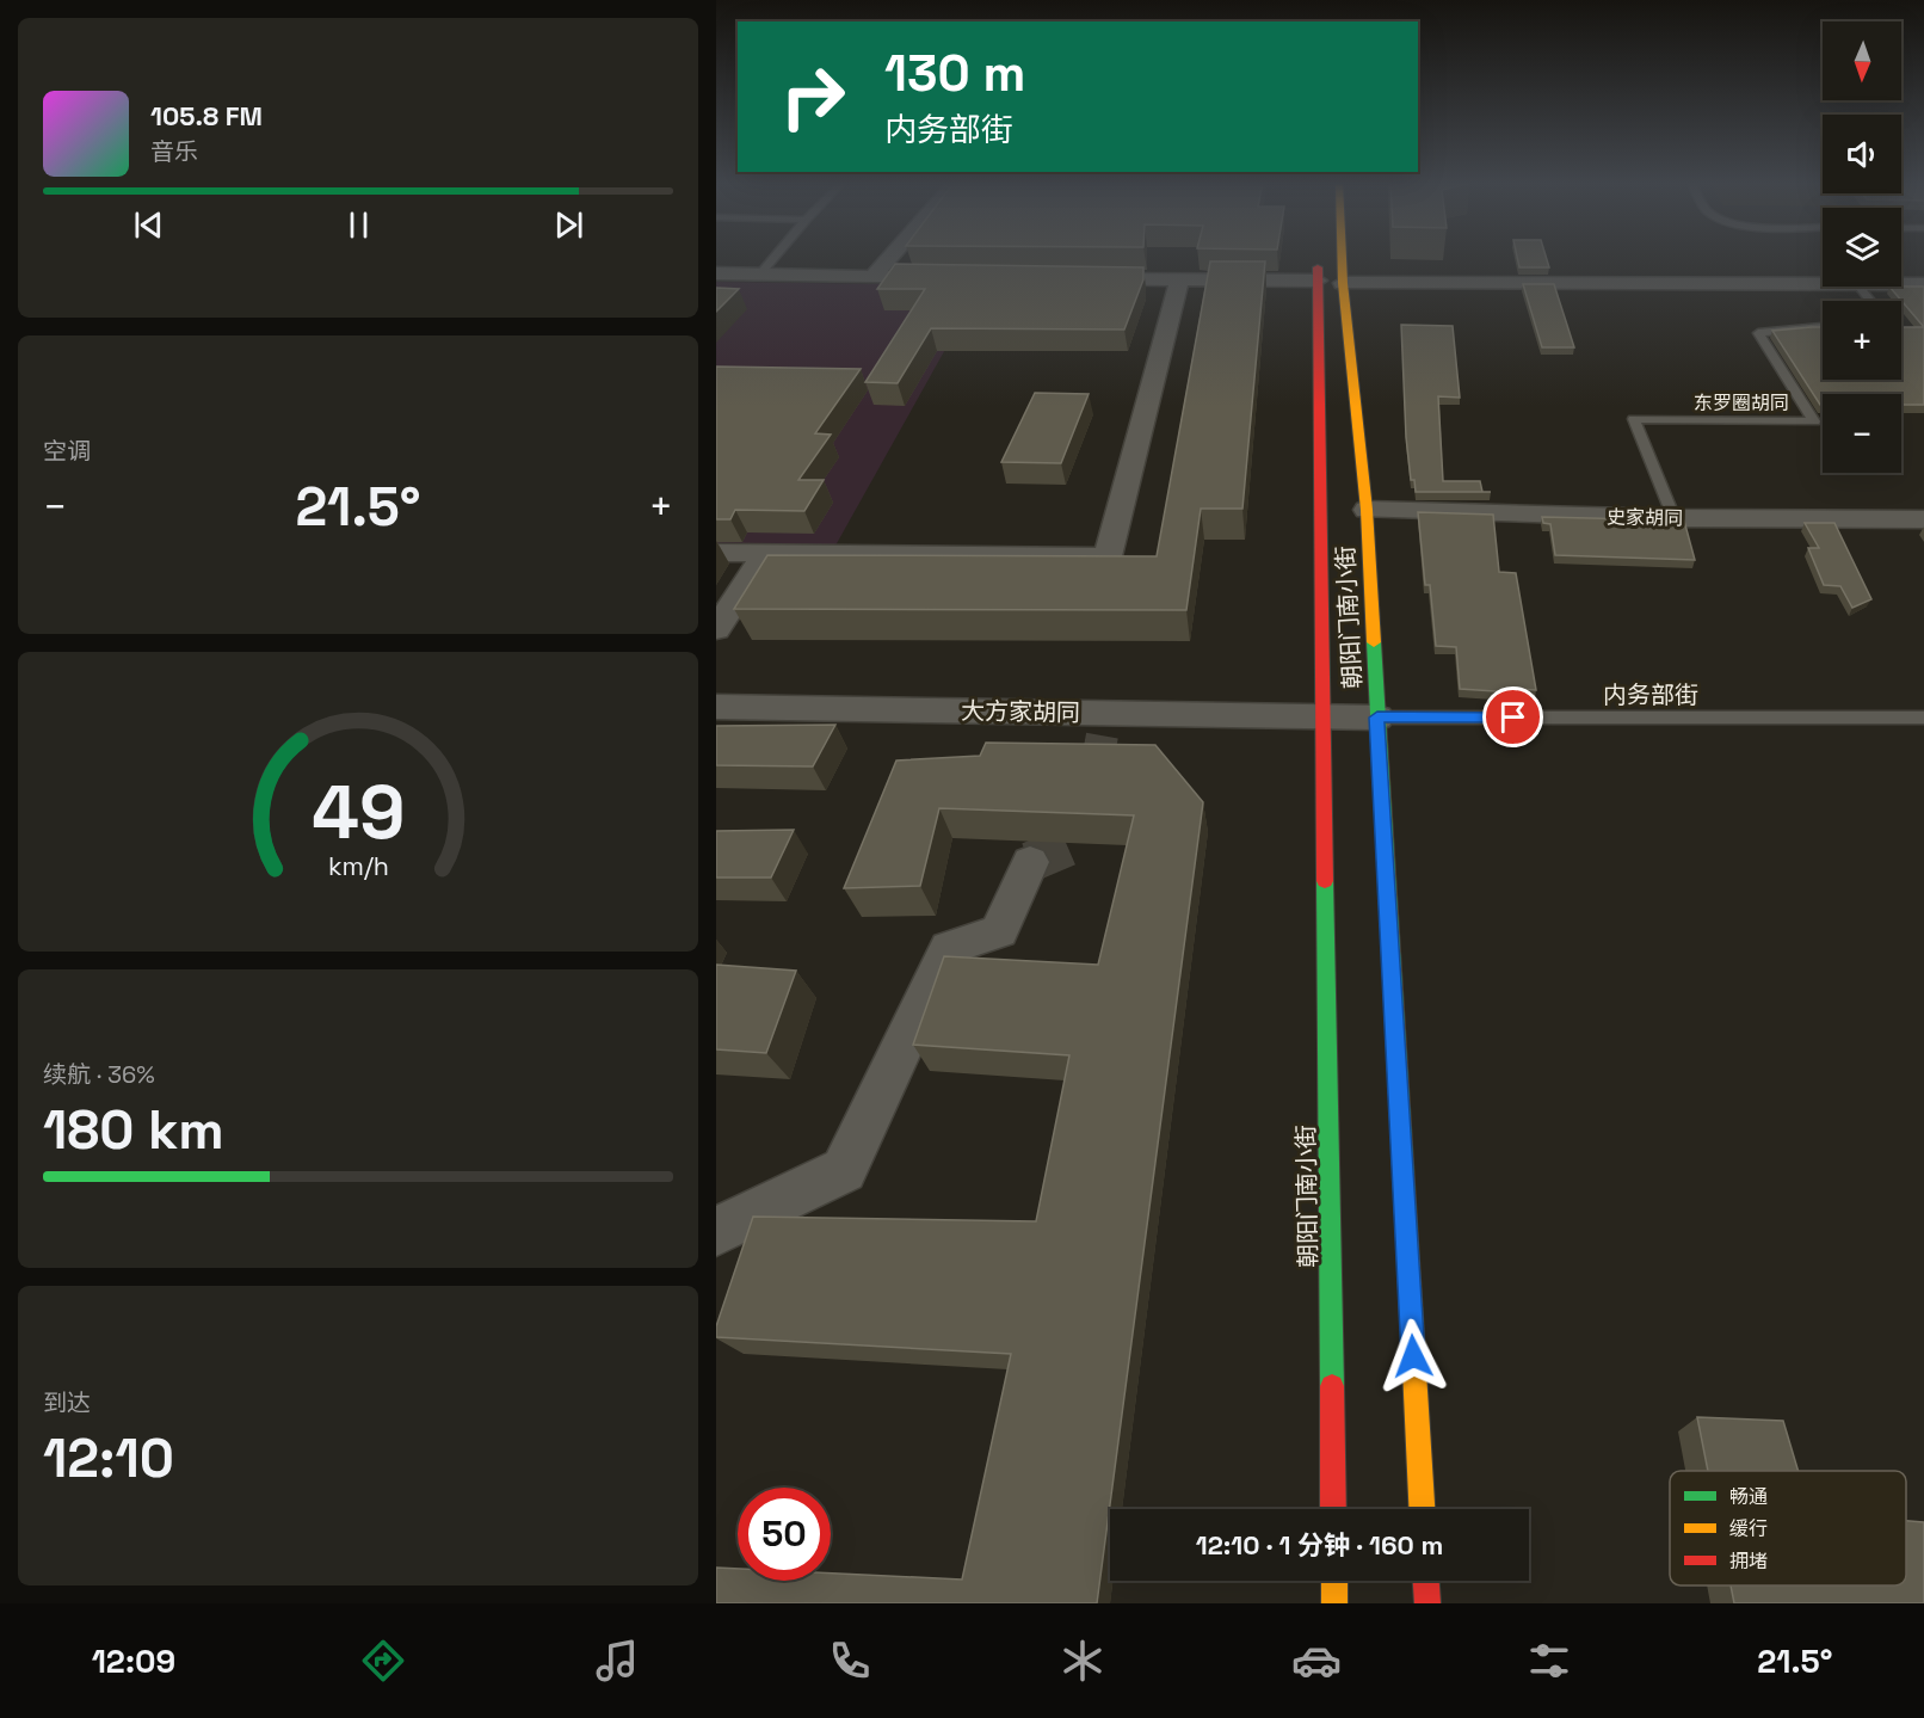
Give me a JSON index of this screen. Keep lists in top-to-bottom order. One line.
{"streets":{"main road":["朝阳门南小街"],"street":["史家胡同","大方家胡同"],"lane":["东罗圈胡同","内务部街"]},"crossings":[["东罗圈胡同","史家胡同"],["史家胡同","朝阳门南小街"],["朝阳门南小街","内务部街"],["朝阳门南小街","大方家胡同"],["内务部街","大方家胡同"]],"legend":["畅通","缓行","拥堵"],"north":"bottom","page":{"map_buttons":["+","−"],"turn":["130 m","内务部街"],"song":["105.8 FM","音乐"],"tile":["空调",["续航 · 36%","180 km"],["到达","12:10"]],"heat":["−","21.5°","+"],"limit":"50","trip":"12:10 · 1 分钟 · 160 m","tabs":["12:09","21.5°"],"gauge":["49","km/h"]}}
